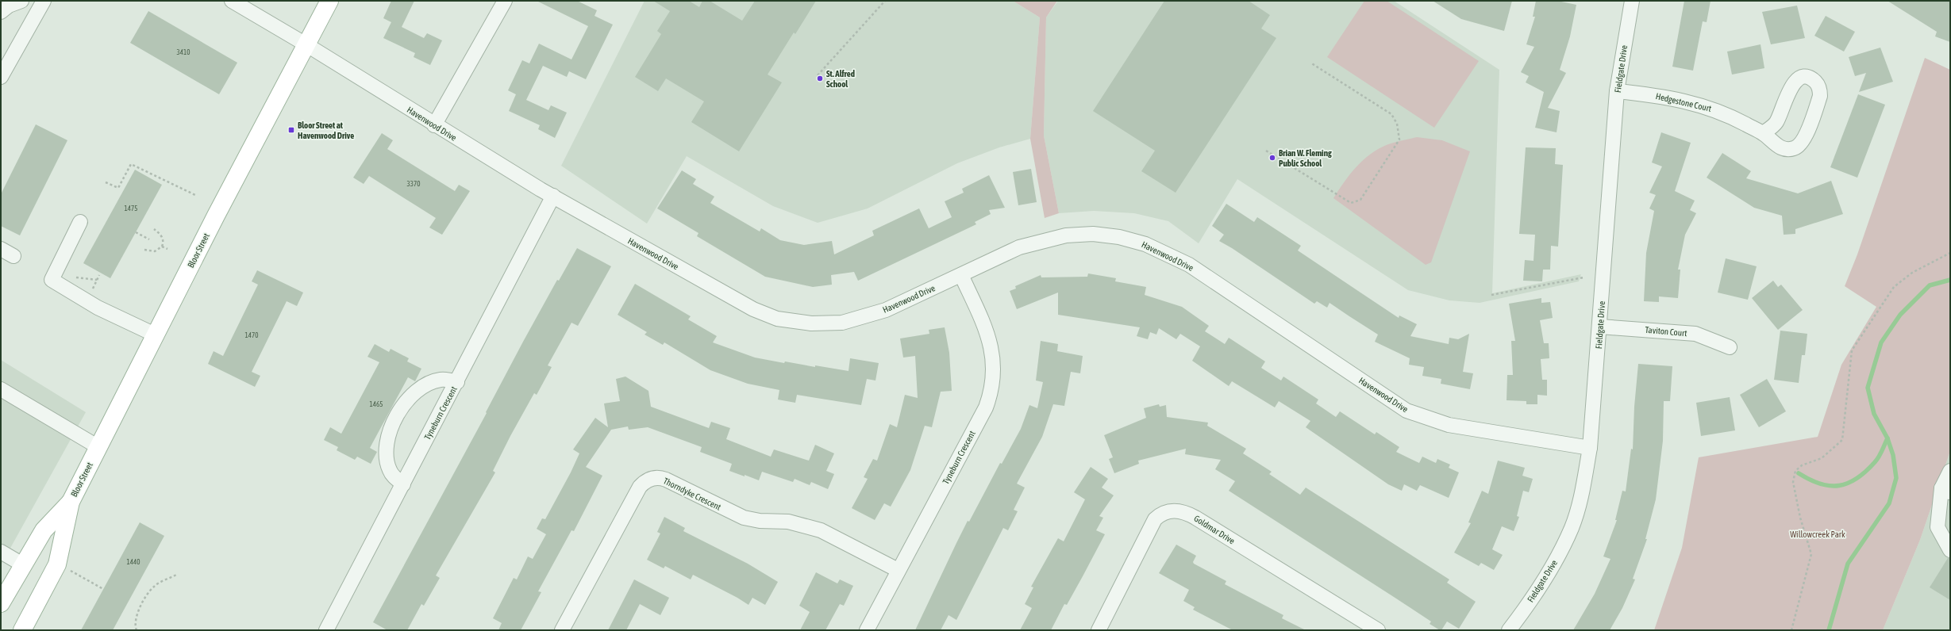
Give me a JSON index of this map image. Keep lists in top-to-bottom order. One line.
{"streets":{"main road":["Bloor Street"],"street":["Fieldgate Drive","Hedgestone Court","Havenwood Drive","Taviton Court","Tyneburn Crescent","Thorndyke Crescent","Goldmar Drive"]},"crossings":[["Fieldgate Drive","Hedgestone Court"],["Fieldgate Drive","Havenwood Drive"],["Fieldgate Drive","Taviton Court"],["Havenwood Drive","Bloor Street"],["Havenwood Drive","Tyneburn Crescent"],["Tyneburn Crescent","Thorndyke Crescent"]],"parks":["Willowcreek Park"],"places":{"other":["St. Alfred School","Brian W. Fleming Public School"],"transit":["Bloor Street at Havenwood Drive"]},"house_numbers":["3410","3370","1475","1470","1465","1440"]}
